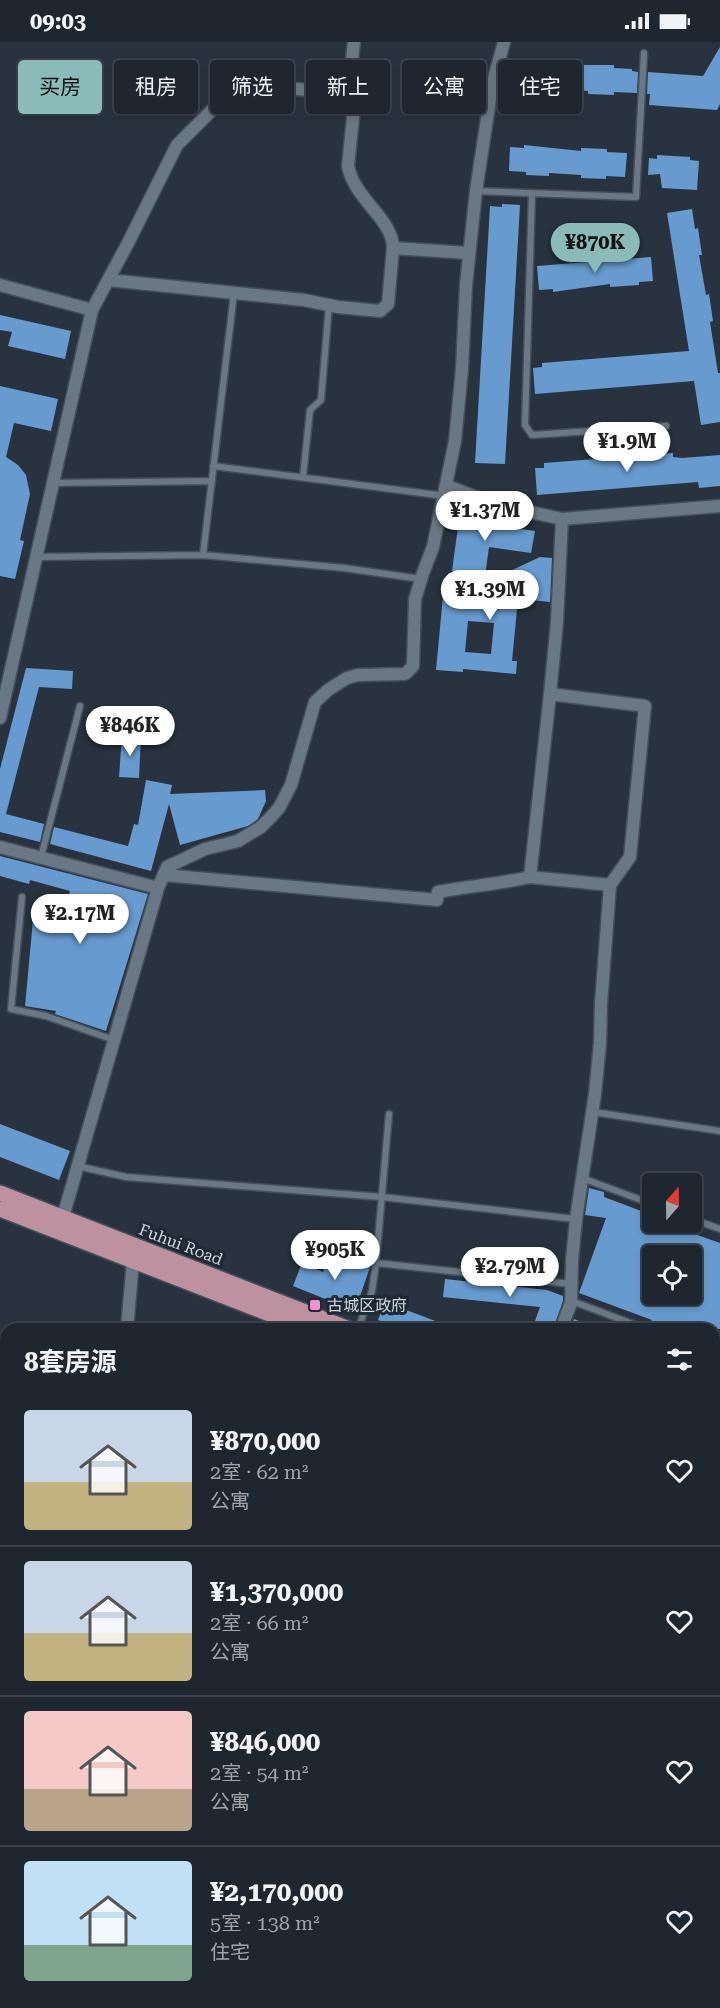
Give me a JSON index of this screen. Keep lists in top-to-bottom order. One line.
{"streets":{"main road":["Fuhui Road"]},"places":{"transit":["古城区政府"]},"north":"top","page":{"status":"09:03","chip":["买房","租房","筛选","新上","公寓","住宅"],"price":["¥870K","¥1.9M","¥1.37M","¥1.39M","¥846K","¥2.17M","¥905K","¥2.79M"],"heading":"8套房源","list":[{"name":"¥870,000","note":"2室 · 62 m² · 公寓"},{"name":"¥1,370,000","note":"2室 · 66 m² · 公寓"},{"name":"¥846,000","note":"2室 · 54 m² · 公寓"},{"name":"¥2,170,000","note":"5室 · 138 m² · 住宅"}]}}
